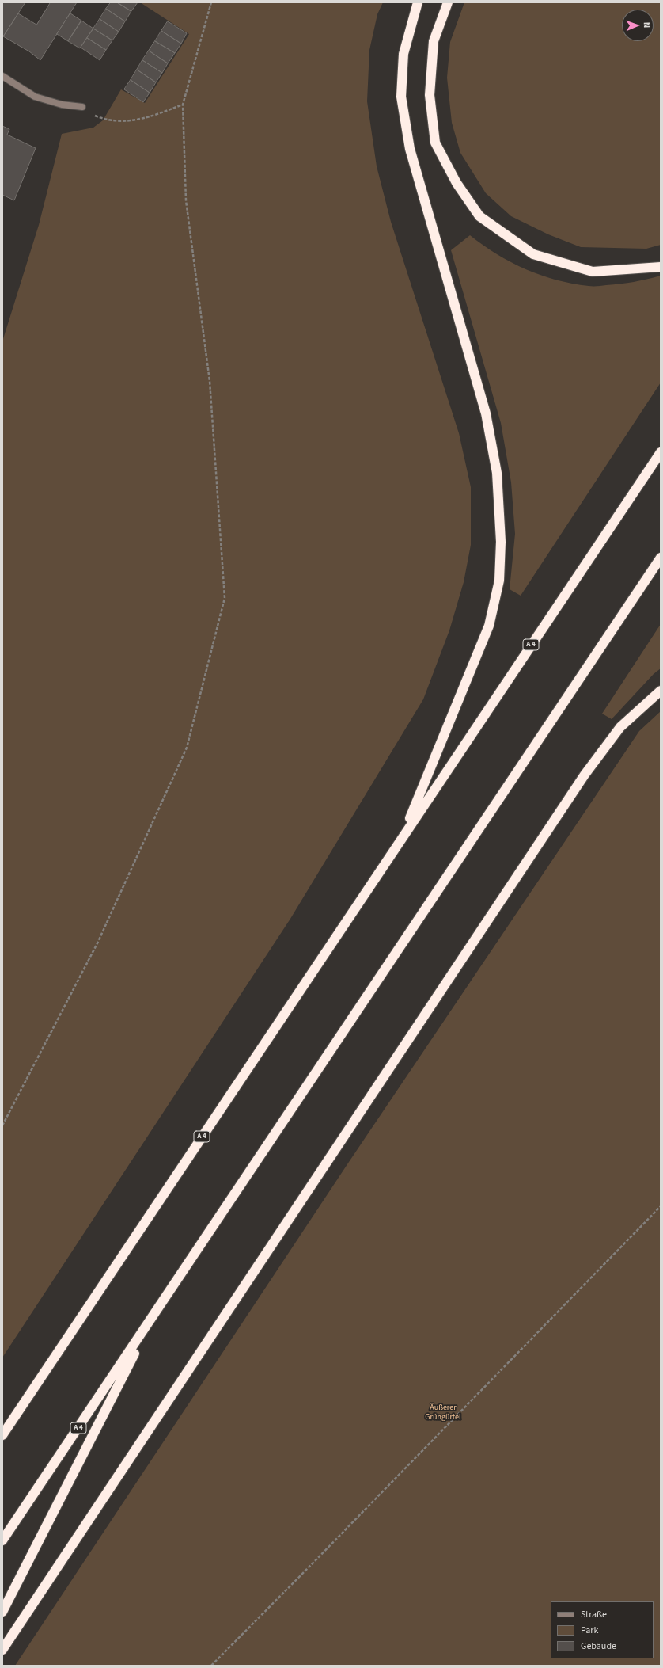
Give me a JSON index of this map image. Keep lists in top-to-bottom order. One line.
{"streets":{"highway":["A 4"]},"parks":["Äußerer Grüngürtel"],"legend":["Straße","Park","Gebäude"],"north":"right"}
